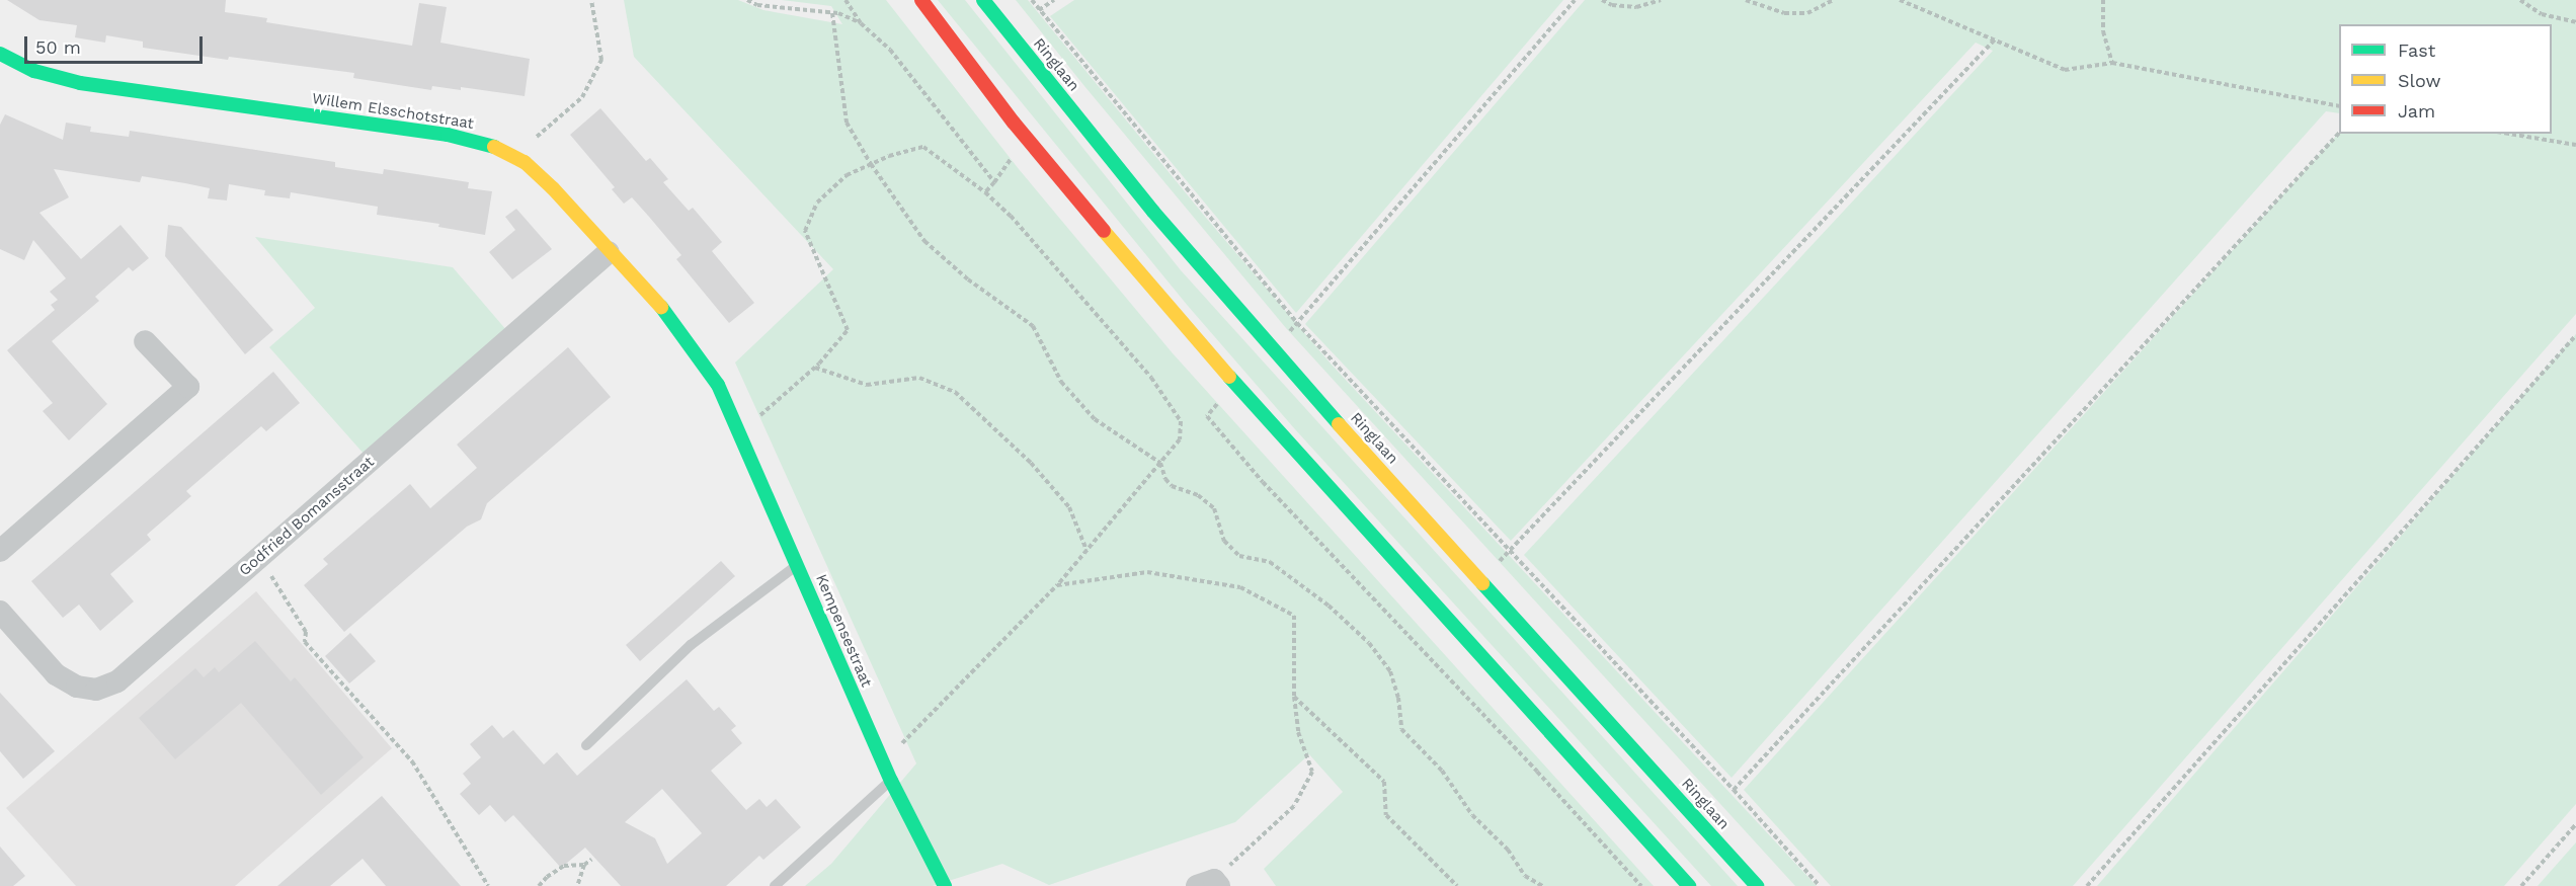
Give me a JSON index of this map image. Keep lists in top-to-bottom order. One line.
{"streets":{"main road":["Ringlaan","Willem Elsschotstraat","Kempensestraat"],"street":["Godfried Bomansstraat"]},"crossings":[["Willem Elsschotstraat","Godfried Bomansstraat"],["Willem Elsschotstraat","Kempensestraat"]],"legend":["Fast","Slow","Jam"],"scale_bar":"50 m"}
